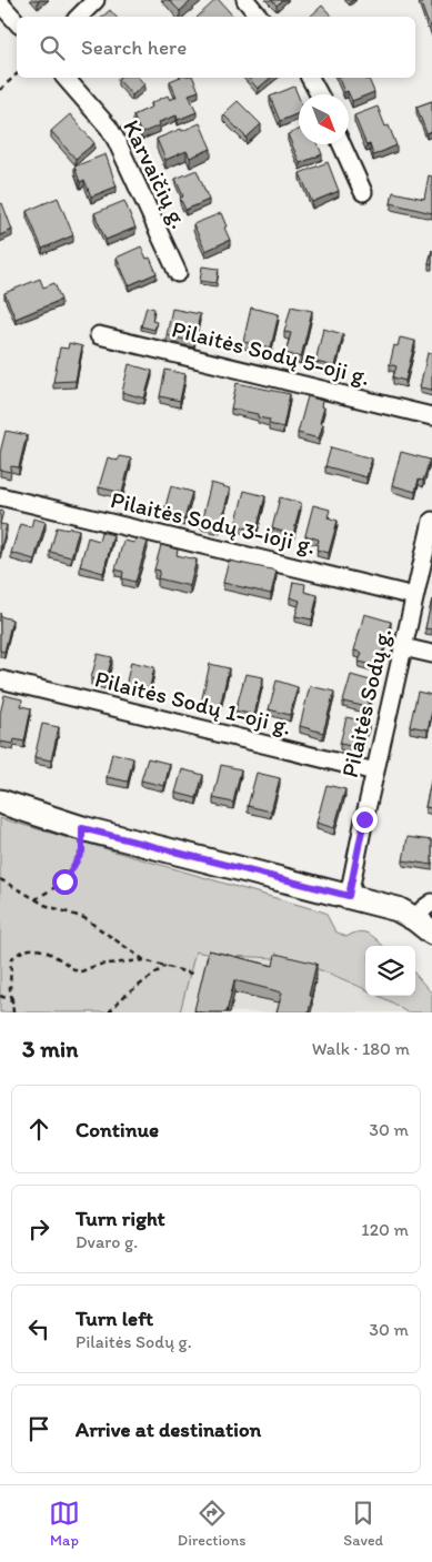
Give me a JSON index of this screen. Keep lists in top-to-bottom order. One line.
{"streets":{"street":["Karvaičių g.","Pilaitės Sodų 5-oji g.","Pilaitės Sodų 3-ioji g.","Pilaitės Sodų 1-oji g.","Pilaitės Sodų g."]},"crossings":[["Pilaitės Sodų 3-ioji g.","Pilaitės Sodų g."],["Pilaitės Sodų 1-oji g.","Pilaitės Sodų g."]],"north":"bottom right","page":{"search":"Search here","heading":["3 min","Walk · 180 m"],"list":[["Continue","30 m"],["Turn right","Dvaro g.","120 m"],["Turn left","Pilaitės Sodų g.","30 m"],"Arrive at destination"],"nav":["Map","Directions","Saved"]}}
